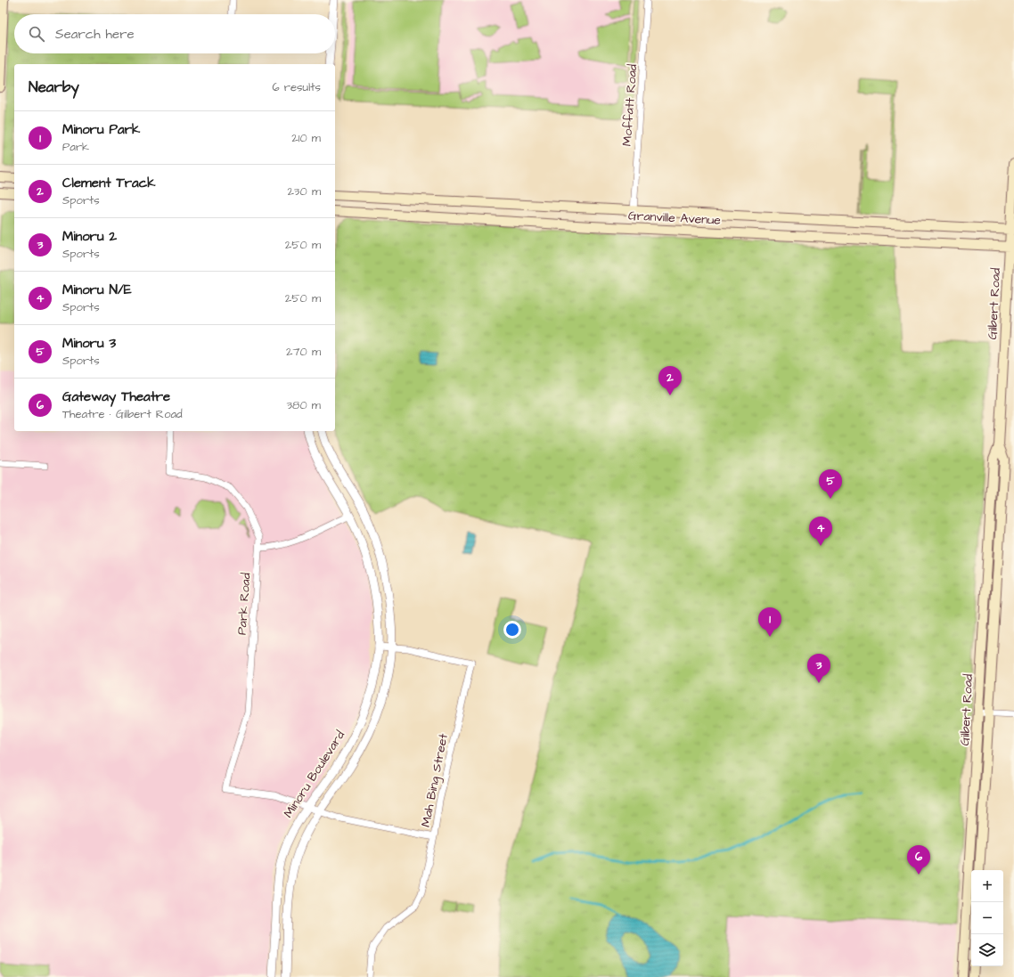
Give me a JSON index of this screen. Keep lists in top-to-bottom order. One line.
{"streets":{"main road":["Granville Avenue","Gilbert Road"],"street":["Moffatt Road","Park Road","Minoru Boulevard","Mah Bing Street"]},"crossings":[["Moffatt Road","Granville Avenue"],["Granville Avenue","Gilbert Road"],["Park Road","Minoru Boulevard"],["Minoru Boulevard","Mah Bing Street"]],"page":{"search":"Search here","heading":["Nearby","6 results"],"list":[{"mark":"1","name":"Minoru Park","note":"Park","value":"210 m"},{"mark":"2","name":"Clement Track","note":"Sports","value":"230 m"},{"mark":"3","name":"Minoru 2","note":"Sports","value":"250 m"},{"mark":"4","name":"Minoru N/E","note":"Sports","value":"250 m"},{"mark":"5","name":"Minoru 3","note":"Sports","value":"270 m"},{"mark":"6","name":"Gateway Theatre","note":"Theatre · Gilbert Road","value":"380 m"}],"pins":["2","5","4","1","3","6"],"map_buttons":["+","−"]}}
